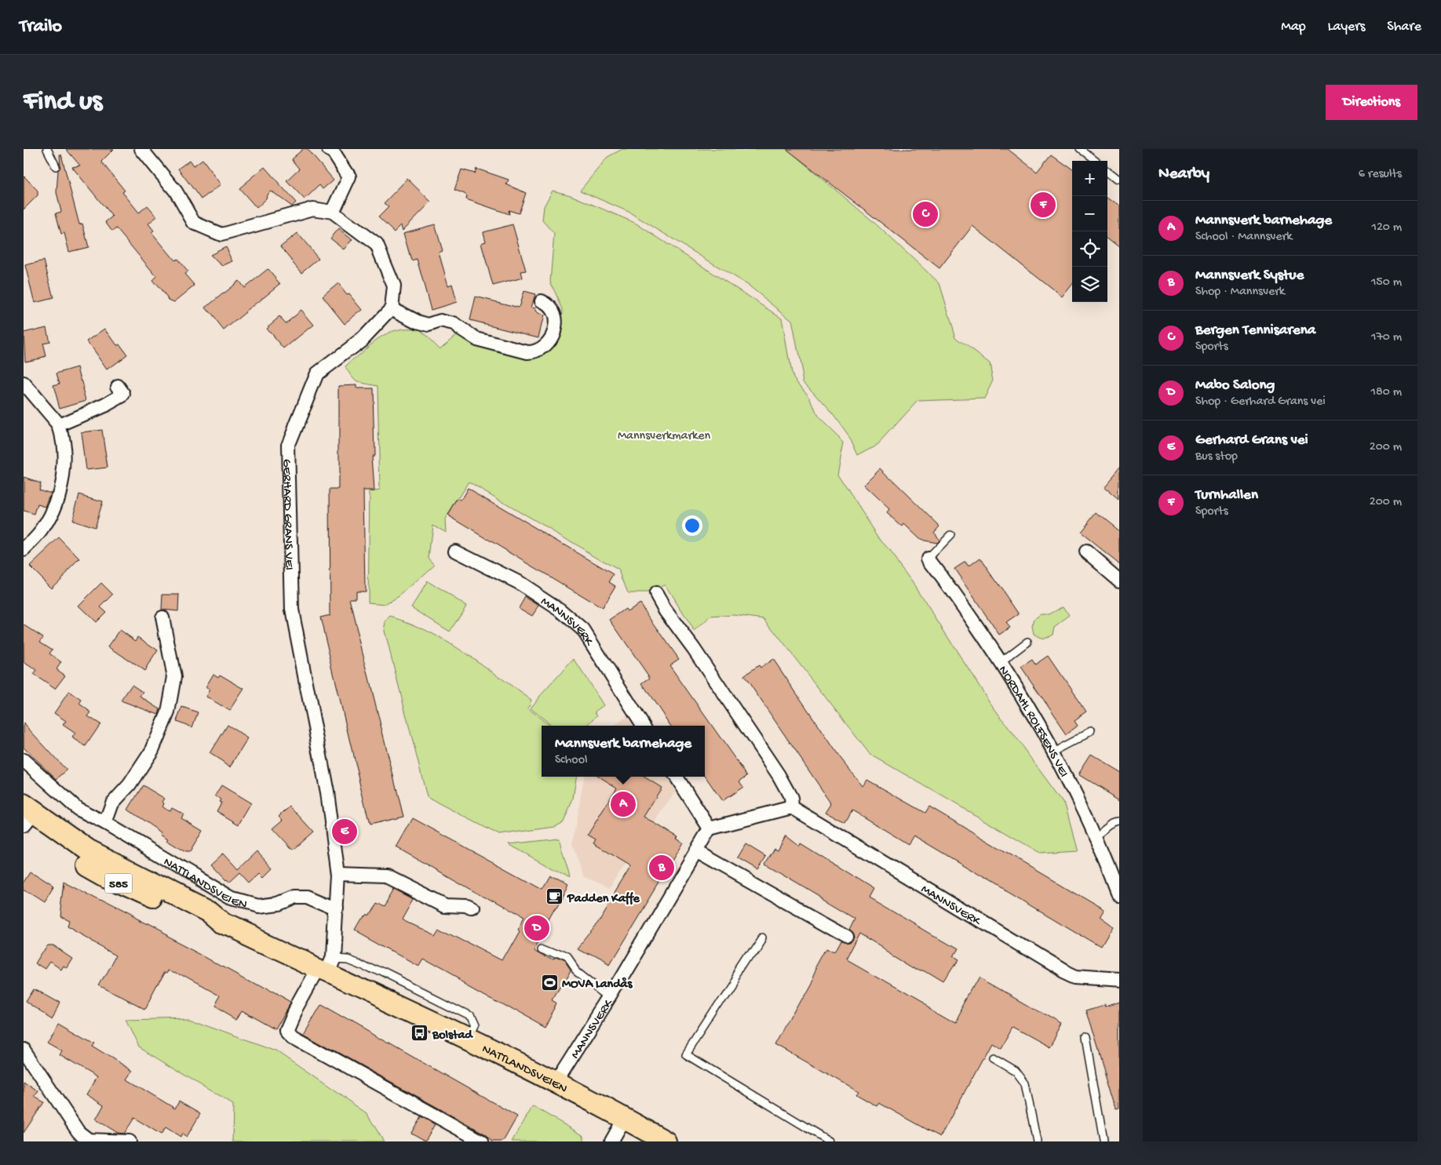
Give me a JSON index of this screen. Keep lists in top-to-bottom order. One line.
{"streets":{"main road":["NATTLANDSVEIEN","585"],"street":["GERHARD GRANS VEI","MANNSVERK","NORDAHL ROLFSENS VEI"]},"crossings":[["GERHARD GRANS VEI","NATTLANDSVEIEN"],["MANNSVERK","NATTLANDSVEIEN"]],"parks":["Mannsverkmarken"],"places":{"cafe":["Padden Kaffe"],"sports":["MOVA Landås"],"bus stop":["Bolstad"]},"page":{"header":"Trailo","nav":["Map","Layers","Share"],"buttons":"Directions","title":"Find us","heading":["Nearby","6 results"],"map_buttons":["+","−"],"pins":["F","C","A","E","B","D"],"list":[{"mark":"A","name":"Mannsverk barnehage","note":"School · Mannsverk","value":"120 m"},{"mark":"B","name":"Mannsverk Systue","note":"Shop · Mannsverk","value":"150 m"},{"mark":"C","name":"Bergen Tennisarena","note":"Sports","value":"170 m"},{"mark":"D","name":"Mabo Salong","note":"Shop · Gerhard Grans vei","value":"180 m"},{"mark":"E","name":"Gerhard Grans vei","note":"Bus stop","value":"200 m"},{"mark":"F","name":"Turnhallen","note":"Sports","value":"200 m"}],"popup":["Mannsverk barnehage","School"]}}
